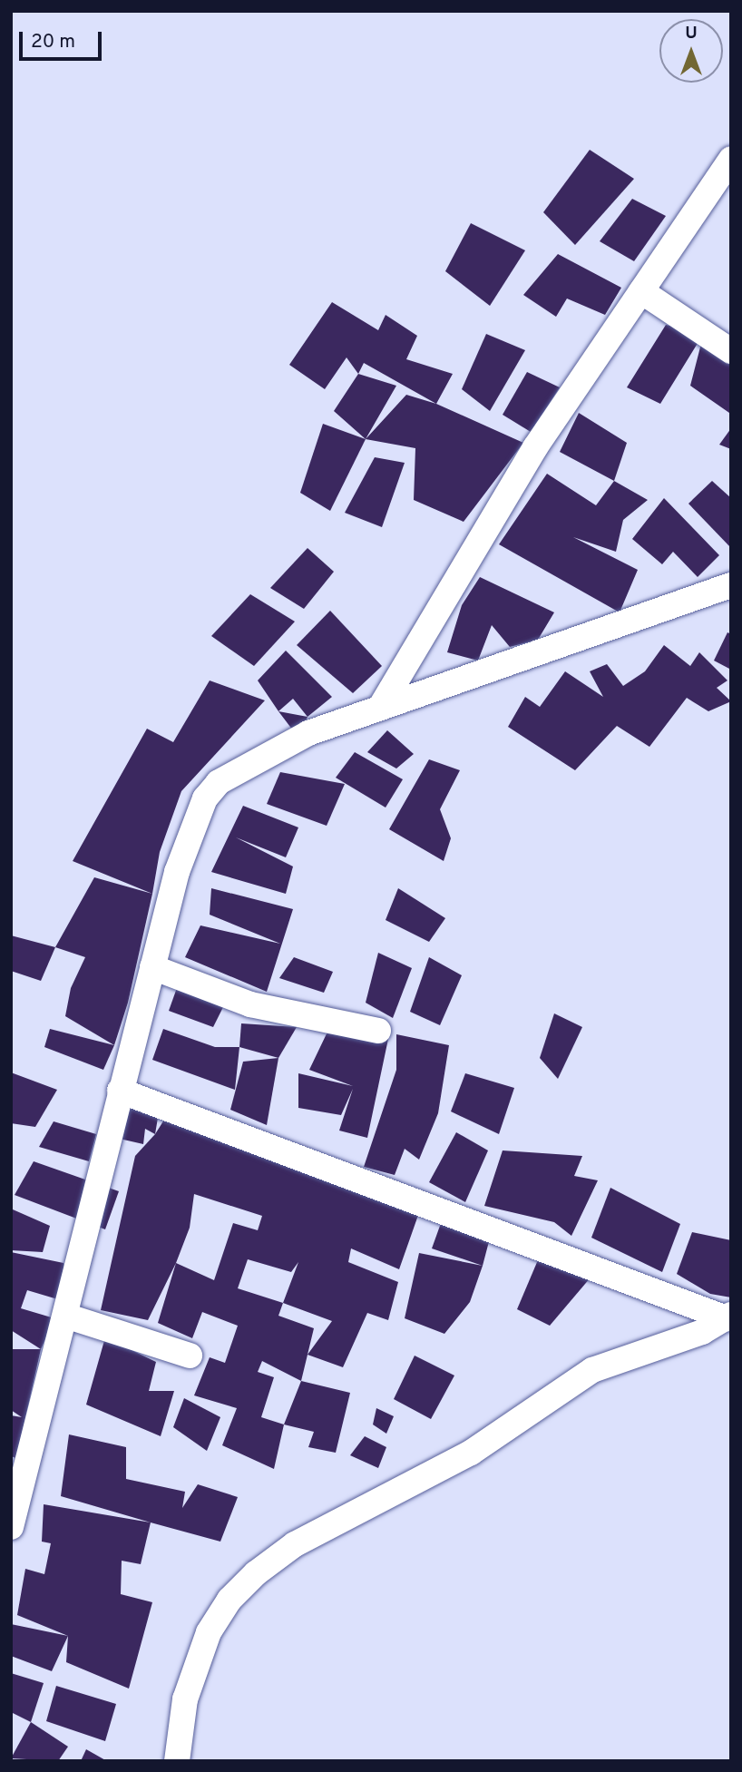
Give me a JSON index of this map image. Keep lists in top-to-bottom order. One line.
{"scale_bar":"20 m","north":"top"}
